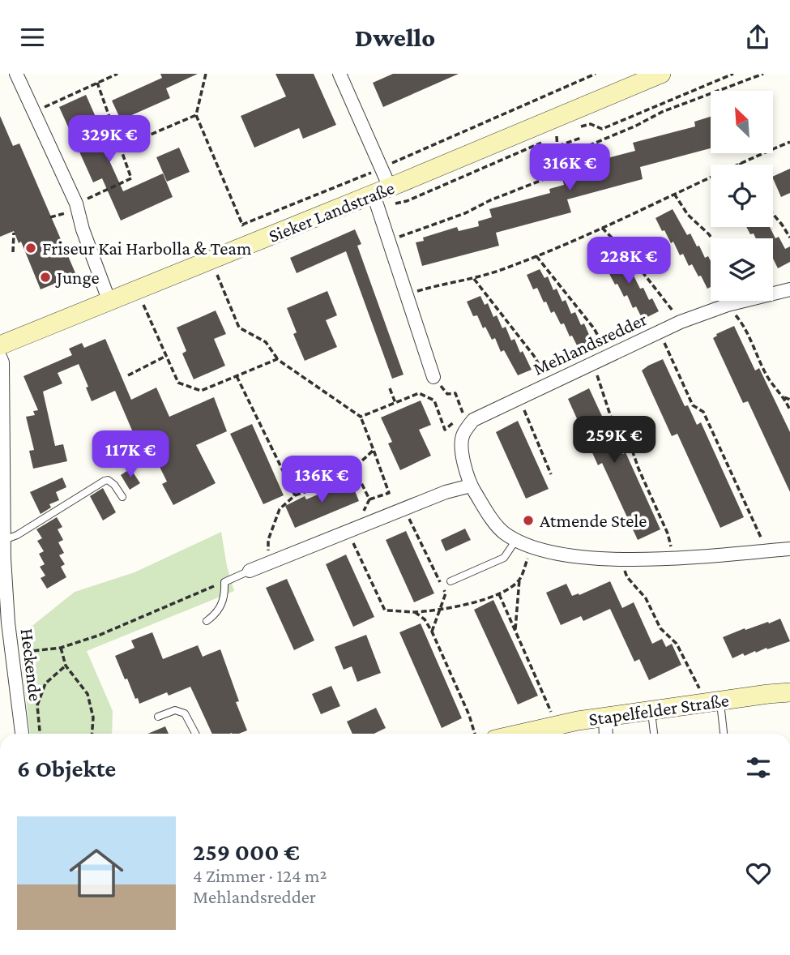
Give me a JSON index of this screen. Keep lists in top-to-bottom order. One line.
{"streets":{"main road":["Sieker Landstraße","Stapelfelder Straße"],"street":["Mehlandsredder","Heckende"]},"places":["Friseur Kai Harbolla & Team","Junge","Atmende Stele"],"north":"top left","page":{"header":"Dwello","price":["329K €","316K €","228K €","259K €","117K €","136K €"],"heading":"6 Objekte","list":[{"name":"259 000 €","note":"4 Zimmer · 124 m² · Mehlandsredder"}]}}
